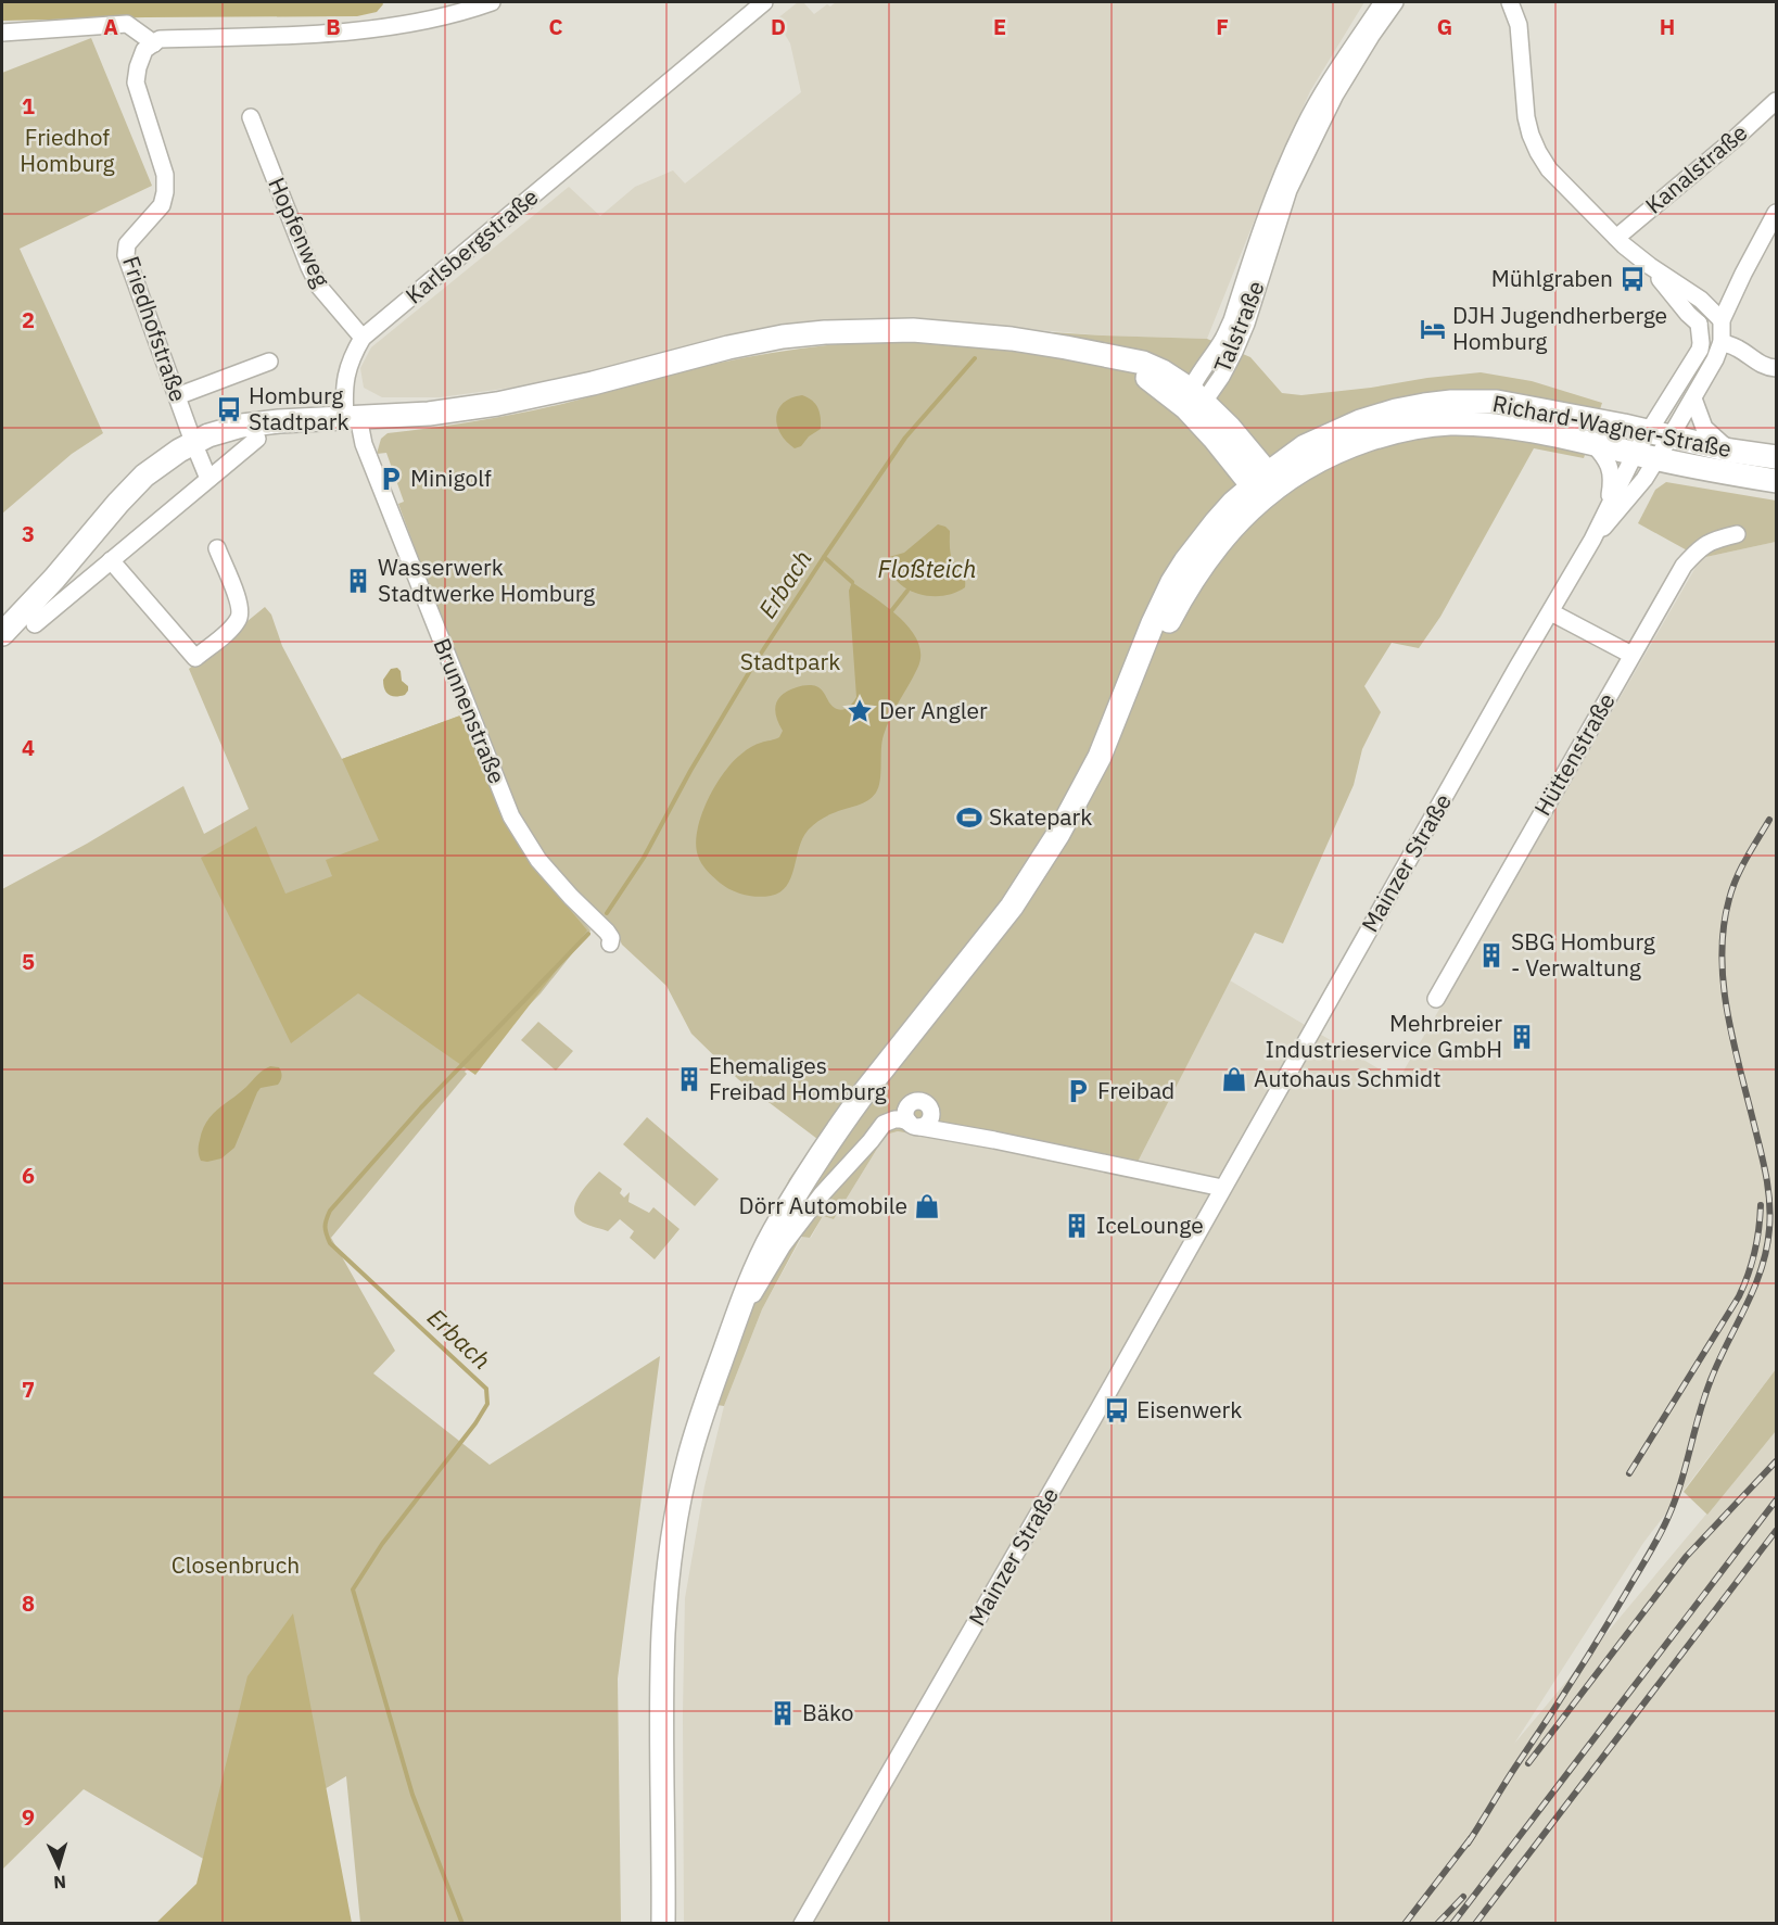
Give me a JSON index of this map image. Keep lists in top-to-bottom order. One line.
{"streets":{"main road":["Richard-Wagner-Straße"],"street":["Kanalstraße","Hopfenweg","Karlsbergstraße","Talstraße","Friedhofstraße","Brunnenstraße","Hüttenstraße","Mainzer Straße"]},"crossings":[["Hopfenweg","Karlsbergstraße"],["Karlsbergstraße","Brunnenstraße"],["Richard-Wagner-Straße","Mainzer Straße"]],"water":["Floßteich","Erbach"],"parks":["Friedhof Homburg","Stadtpark","Closenbruch"],"places":{"bus stop":["Mühlgraben","Homburg Stadtpark","Eisenwerk"],"hotel":["DJH Jugendherberge Homburg"],"parking":["Minigolf","Freibad"],"building":["Wasserwerk Stadtwerke Homburg","SBG Homburg - Verwaltung","Mehrbreier Industrieservice GmbH","Ehemaliges Freibad Homburg","IceLounge","Bäko"],"place":["Der Angler"],"sports":["Skatepark"],"shop":["Autohaus Schmidt","Dörr Automobile"]},"north":"bottom","grid":{"columns":["A","B","C","D","E","F","G","H"],"rows":["1","2","3","4","5","6","7","8","9"]}}
